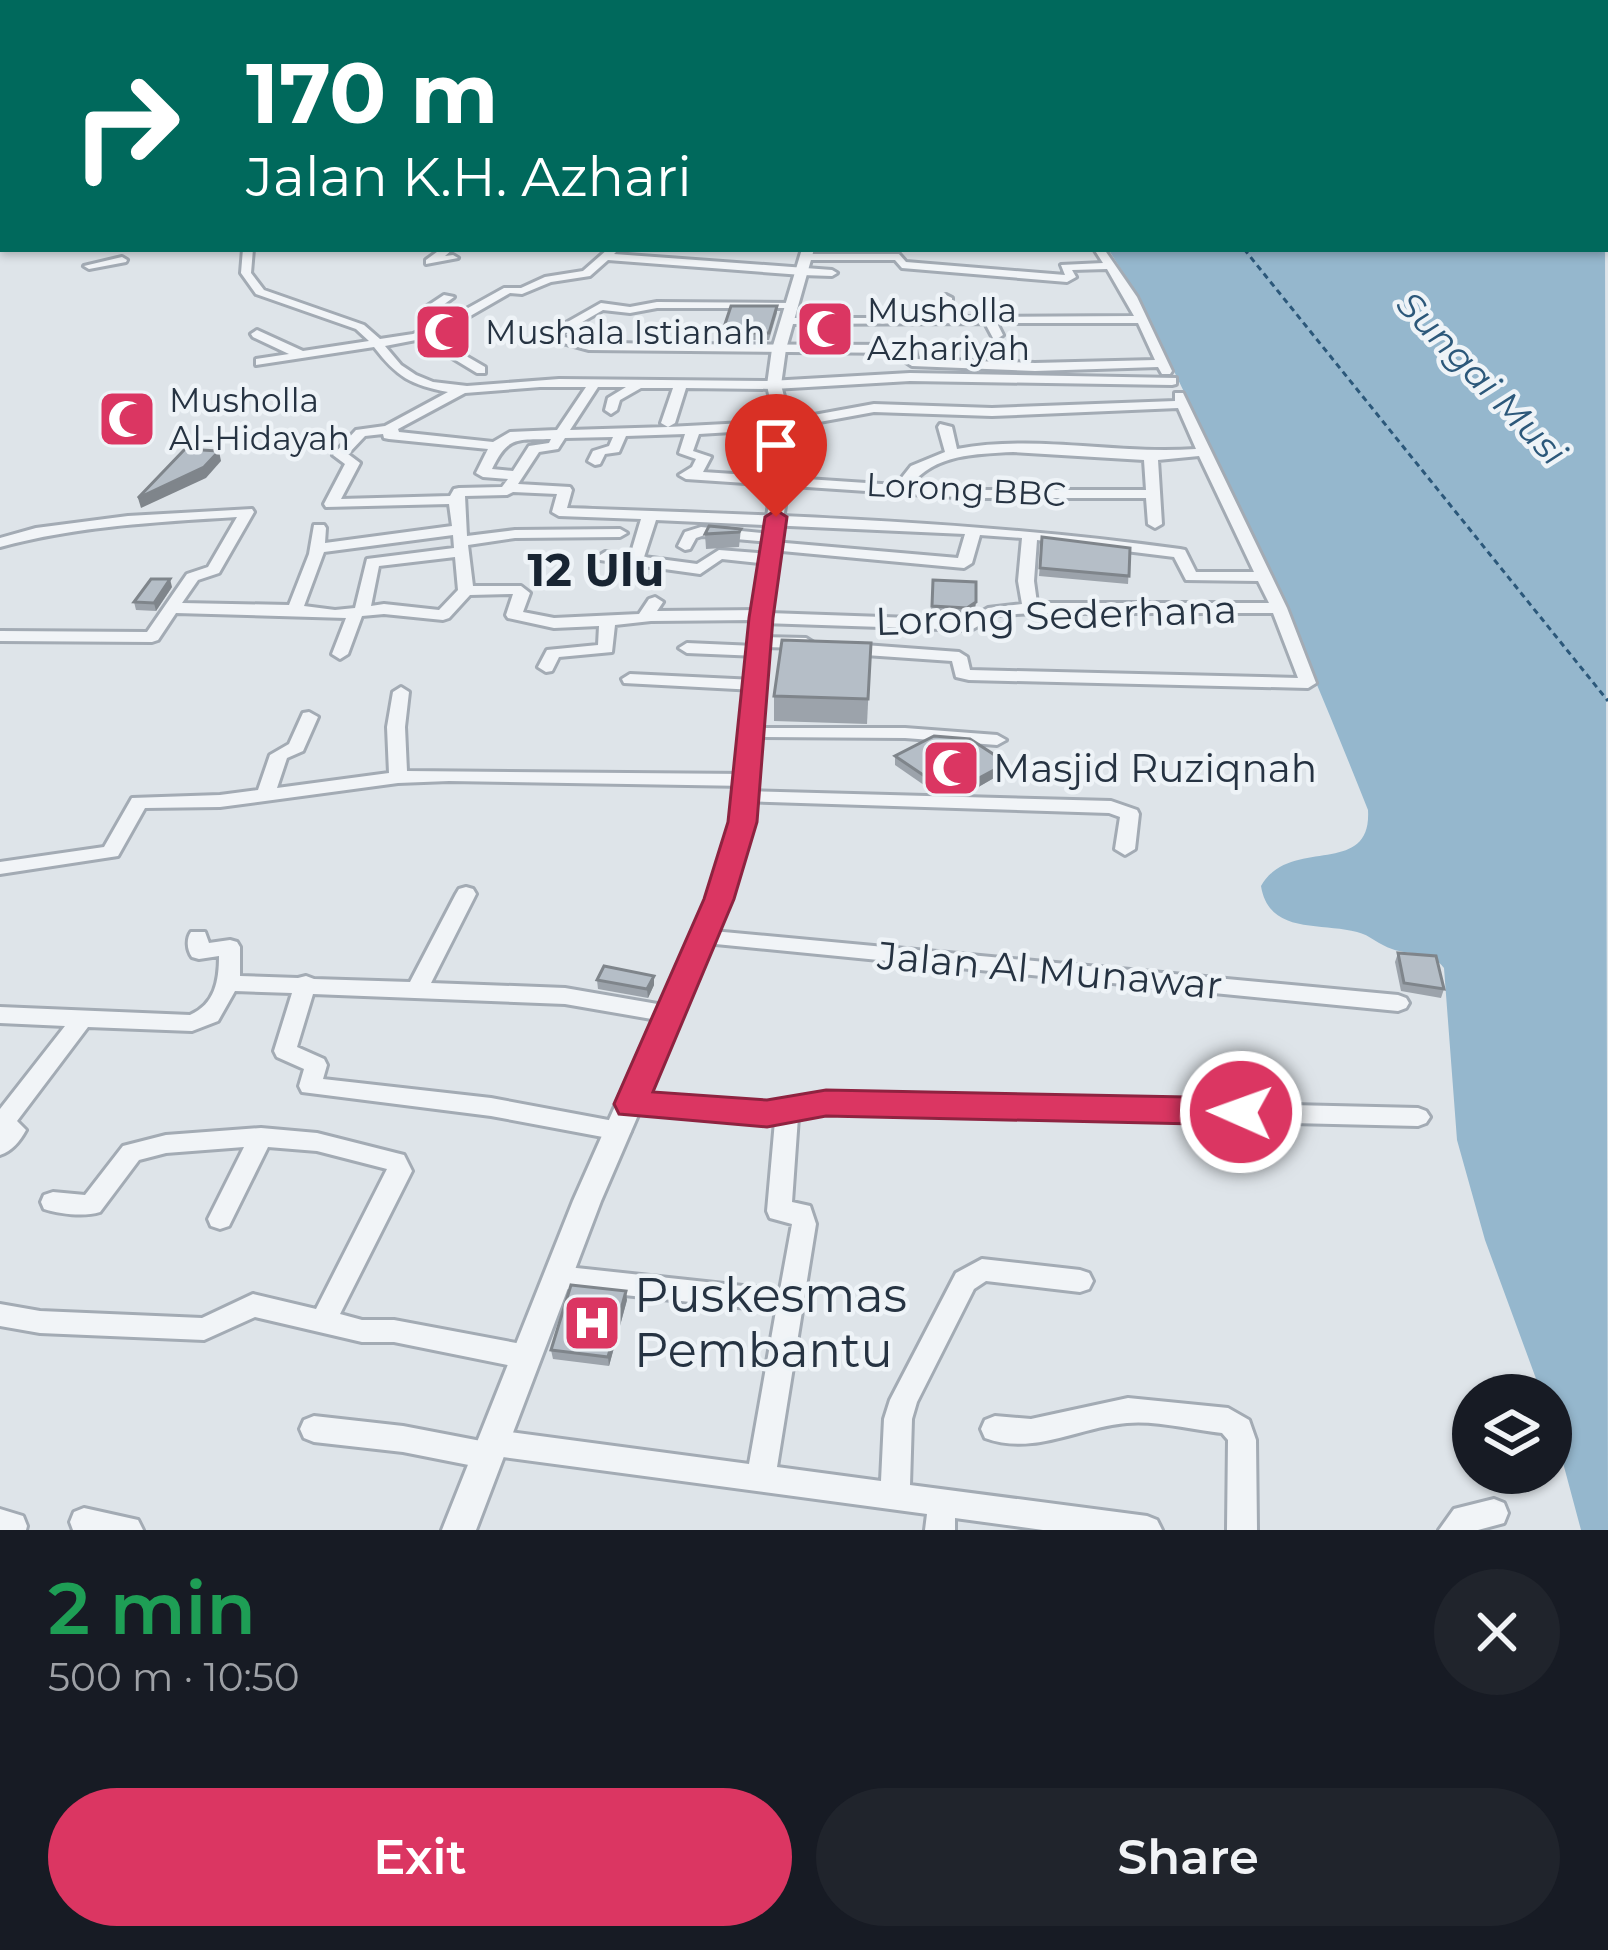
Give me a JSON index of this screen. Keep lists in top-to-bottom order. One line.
{"streets":{"street":["Lorong BBC","Lorong Sederhana","Jalan Al Munawar"]},"districts":["12 Ulu"],"water":["Sungai Musi"],"places":{"mosque":["Musholla Azhariyah","Mushala Istianah","Musholla Al-Hidayah","Masjid Ruziqnah"],"hospital":["Puskesmas Pembantu"]},"page":{"turn":["170 m","Jalan K.H. Azhari"],"heading":["2 min","500 m · 10:50"],"buttons":["Exit","Share"]}}
